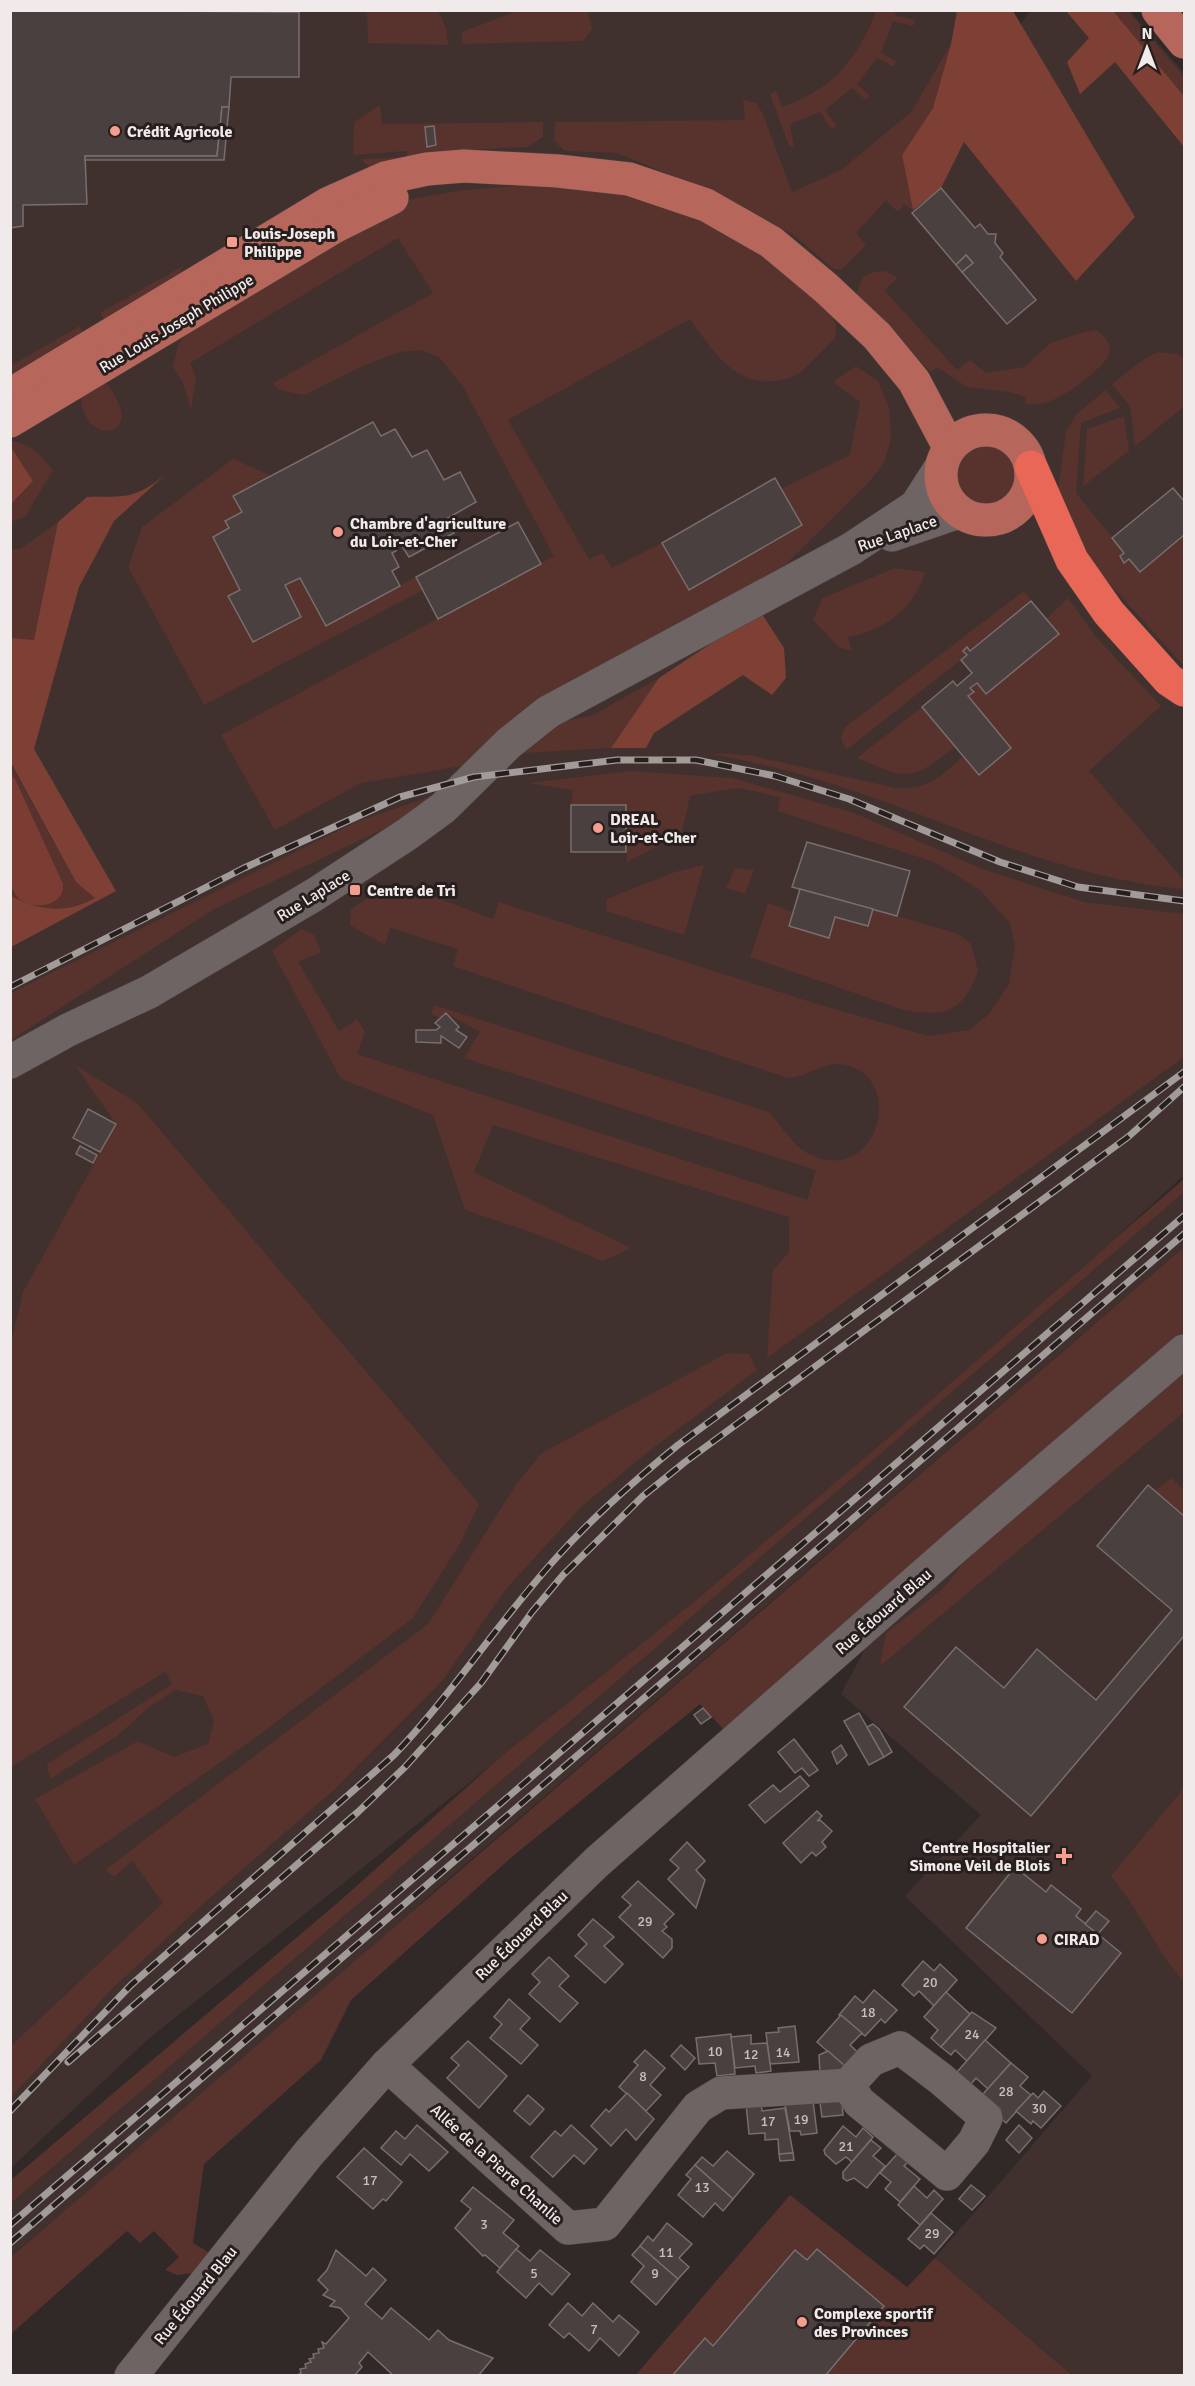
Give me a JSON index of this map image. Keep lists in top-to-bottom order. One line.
{"streets":{"main road":["Rue Louis Joseph Philippe","Rue Laplace"],"street":["Rue Édouard Blau","Allée de la Pierre Chanlie"]},"crossings":[["Rue Louis Joseph Philippe","Rue Laplace"],["Rue Édouard Blau","Allée de la Pierre Chanlie"]],"places":{"other":["Crédit Agricole","Chambre d'agriculture du Loir-et-Cher","DREAL Loir-et-Cher","CIRAD","Complexe sportif des Provinces"],"transit":["Louis-Joseph Philippe","Centre de Tri"],"health":["Centre Hospitalier Simone Veil de Blois"]},"house_numbers":["29","20","18","24","10","14","12","8","28","30","19","17","21","17","13","3","29","11","5","9","7"],"north":"top"}
